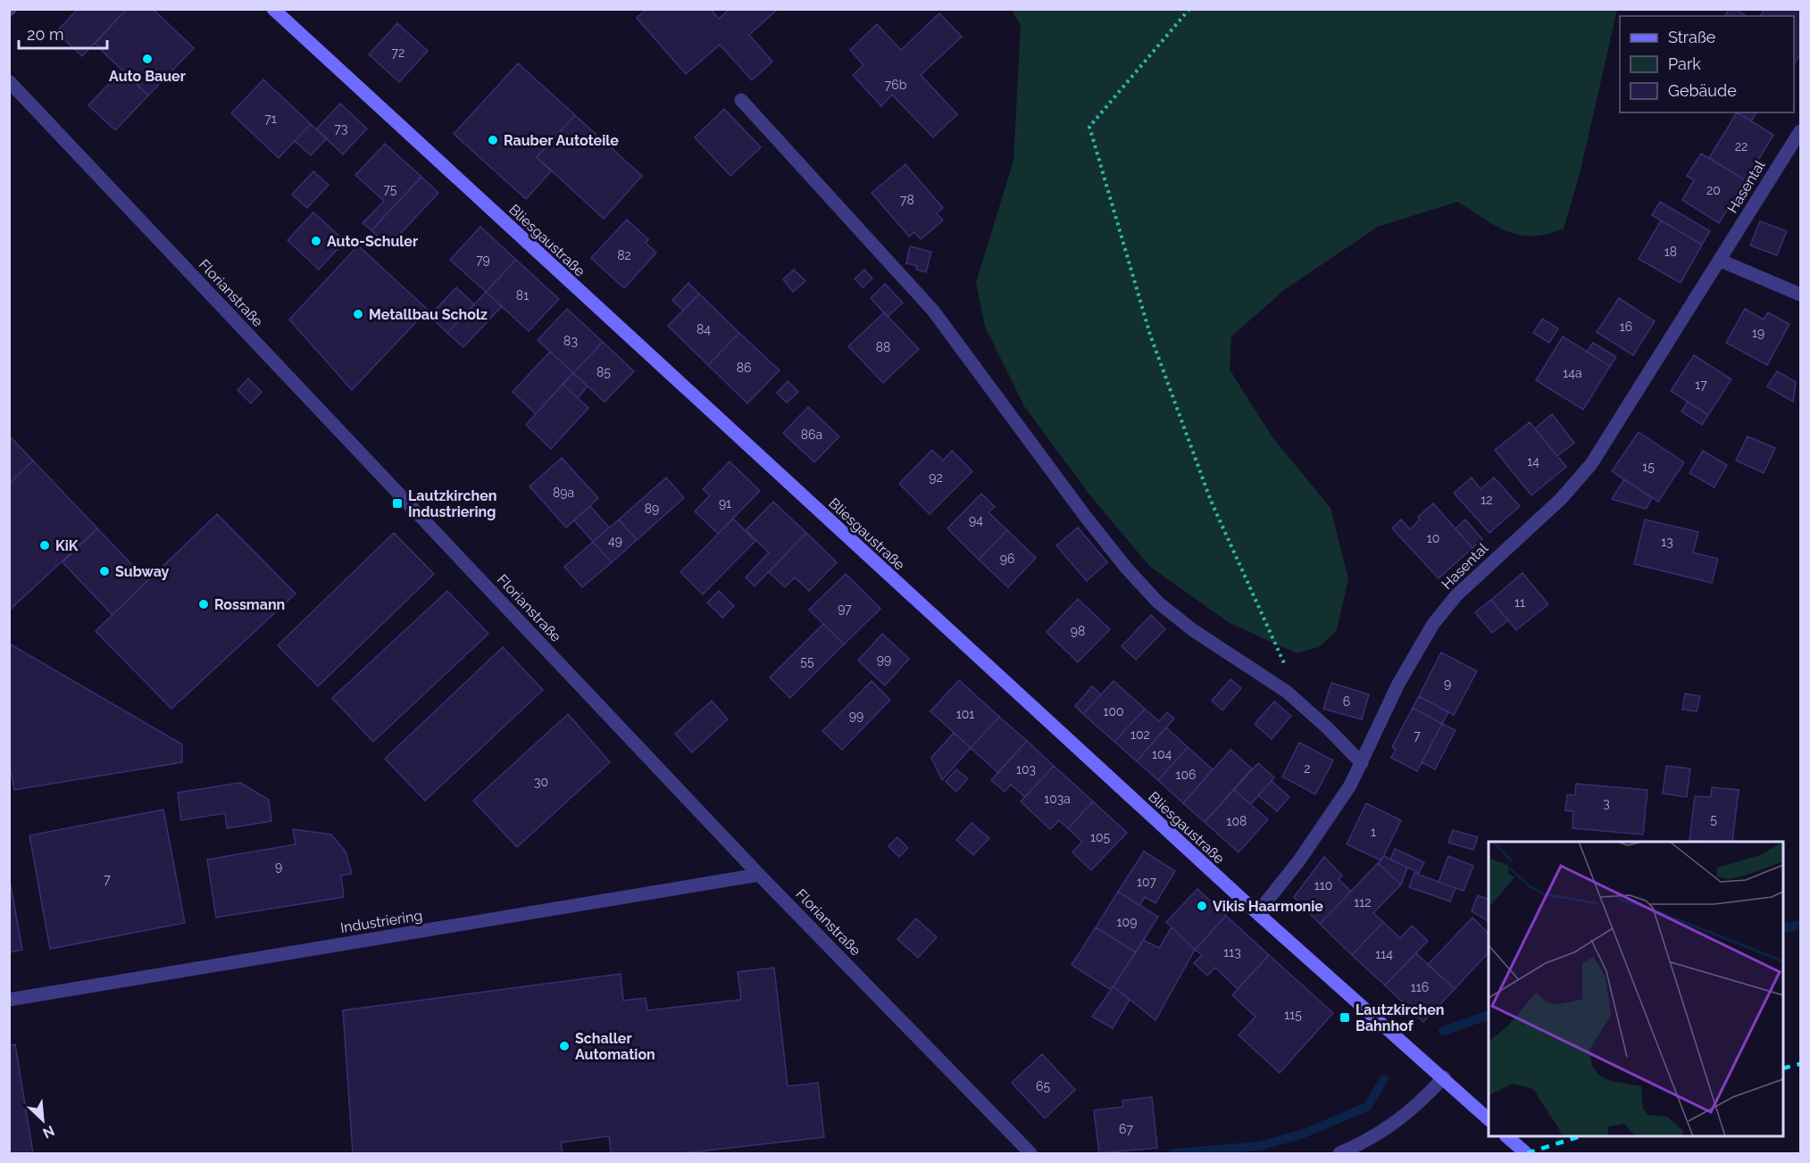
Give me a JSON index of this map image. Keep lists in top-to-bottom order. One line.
{"streets":{"main road":["Bliesgaustraße"],"street":["Hasental","Florianstraße","Industriering"]},"crossings":[["Hasental","Bliesgaustraße"],["Florianstraße","Industriering"]],"places":{"other":["Auto Bauer","Rauber Autoteile","Auto-Schuler","Metallbau Scholz","KiK","Subway","Rossmann","Vikis Haarmonie","Schaller Automation"],"transit":["Lautzkirchen Industriering","Lautzkirchen Bahnhof"]},"house_numbers":["72","76b","71","73","22","75","20","78","18","82","79","81","16","84","19","83","88","86","85","14a","17","86a","14","15","92","89a","12","91","89","94","10","49","13","96","11","97","98","99","55","9","6","100","101","99","102","7","104","2","103","106","30","103a","3","5","108","1","105","9","7","107","110","112","109","113","114","116","115","65","67"],"legend":["Straße","Park","Gebäude"],"scale_bar":"20 m","north":"bottom right"}
